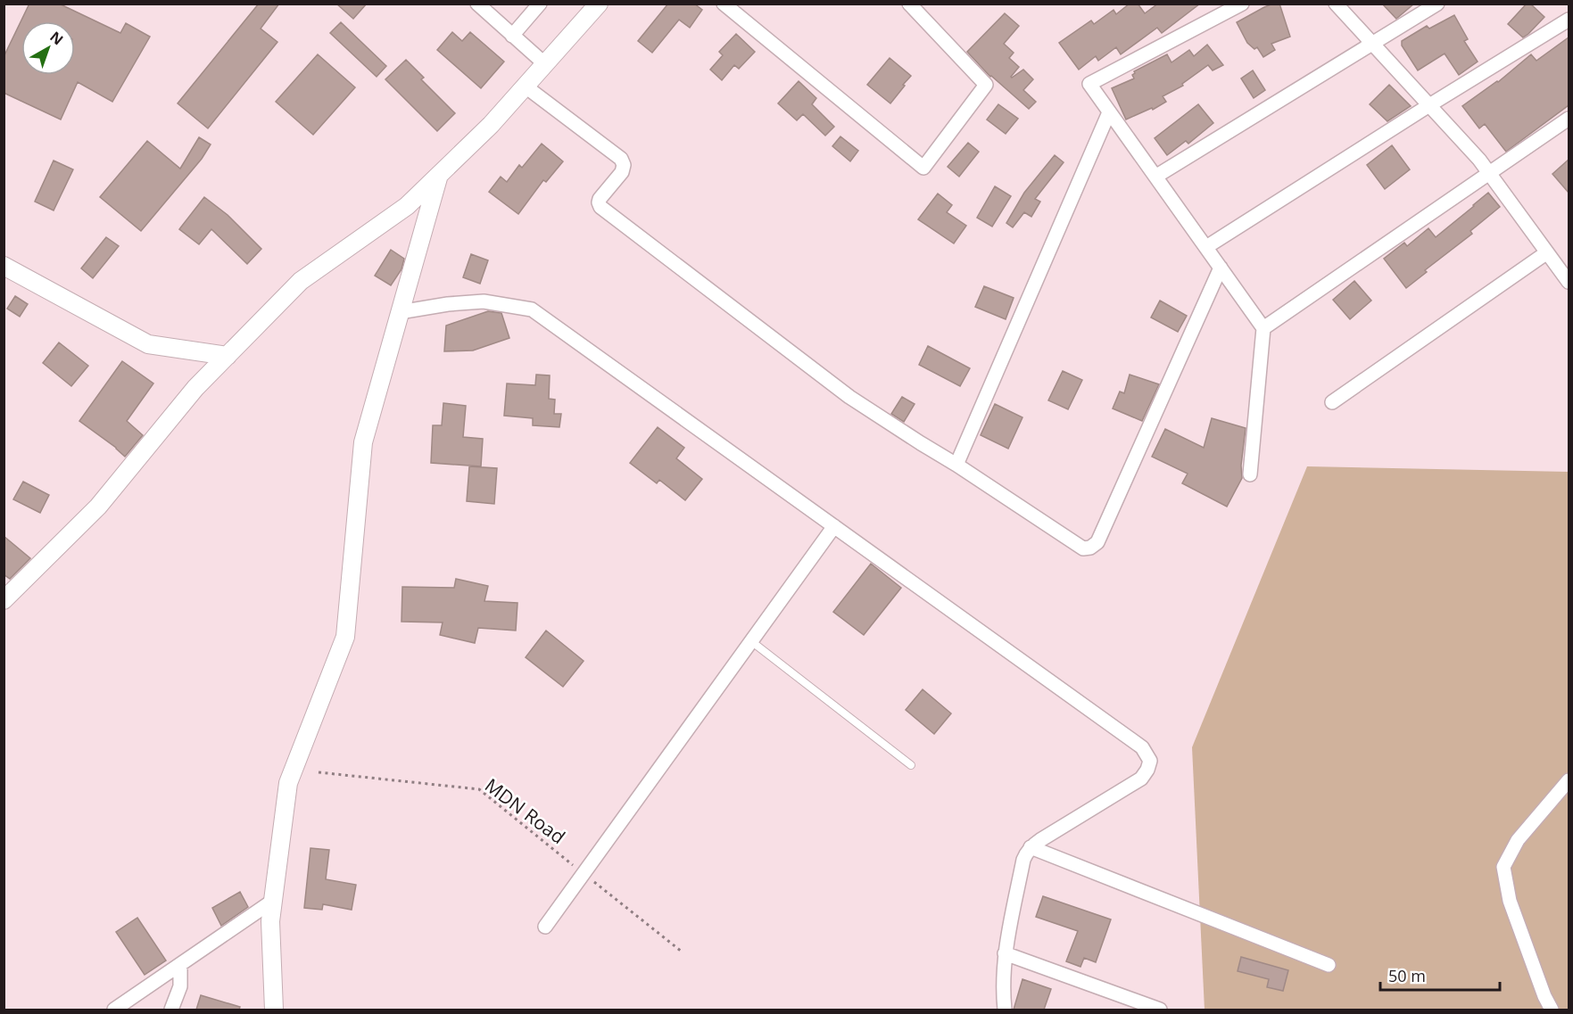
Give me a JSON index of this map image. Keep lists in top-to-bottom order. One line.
{"streets":{"path":["MDN Road"]},"scale_bar":"50 m","north":"top right"}
